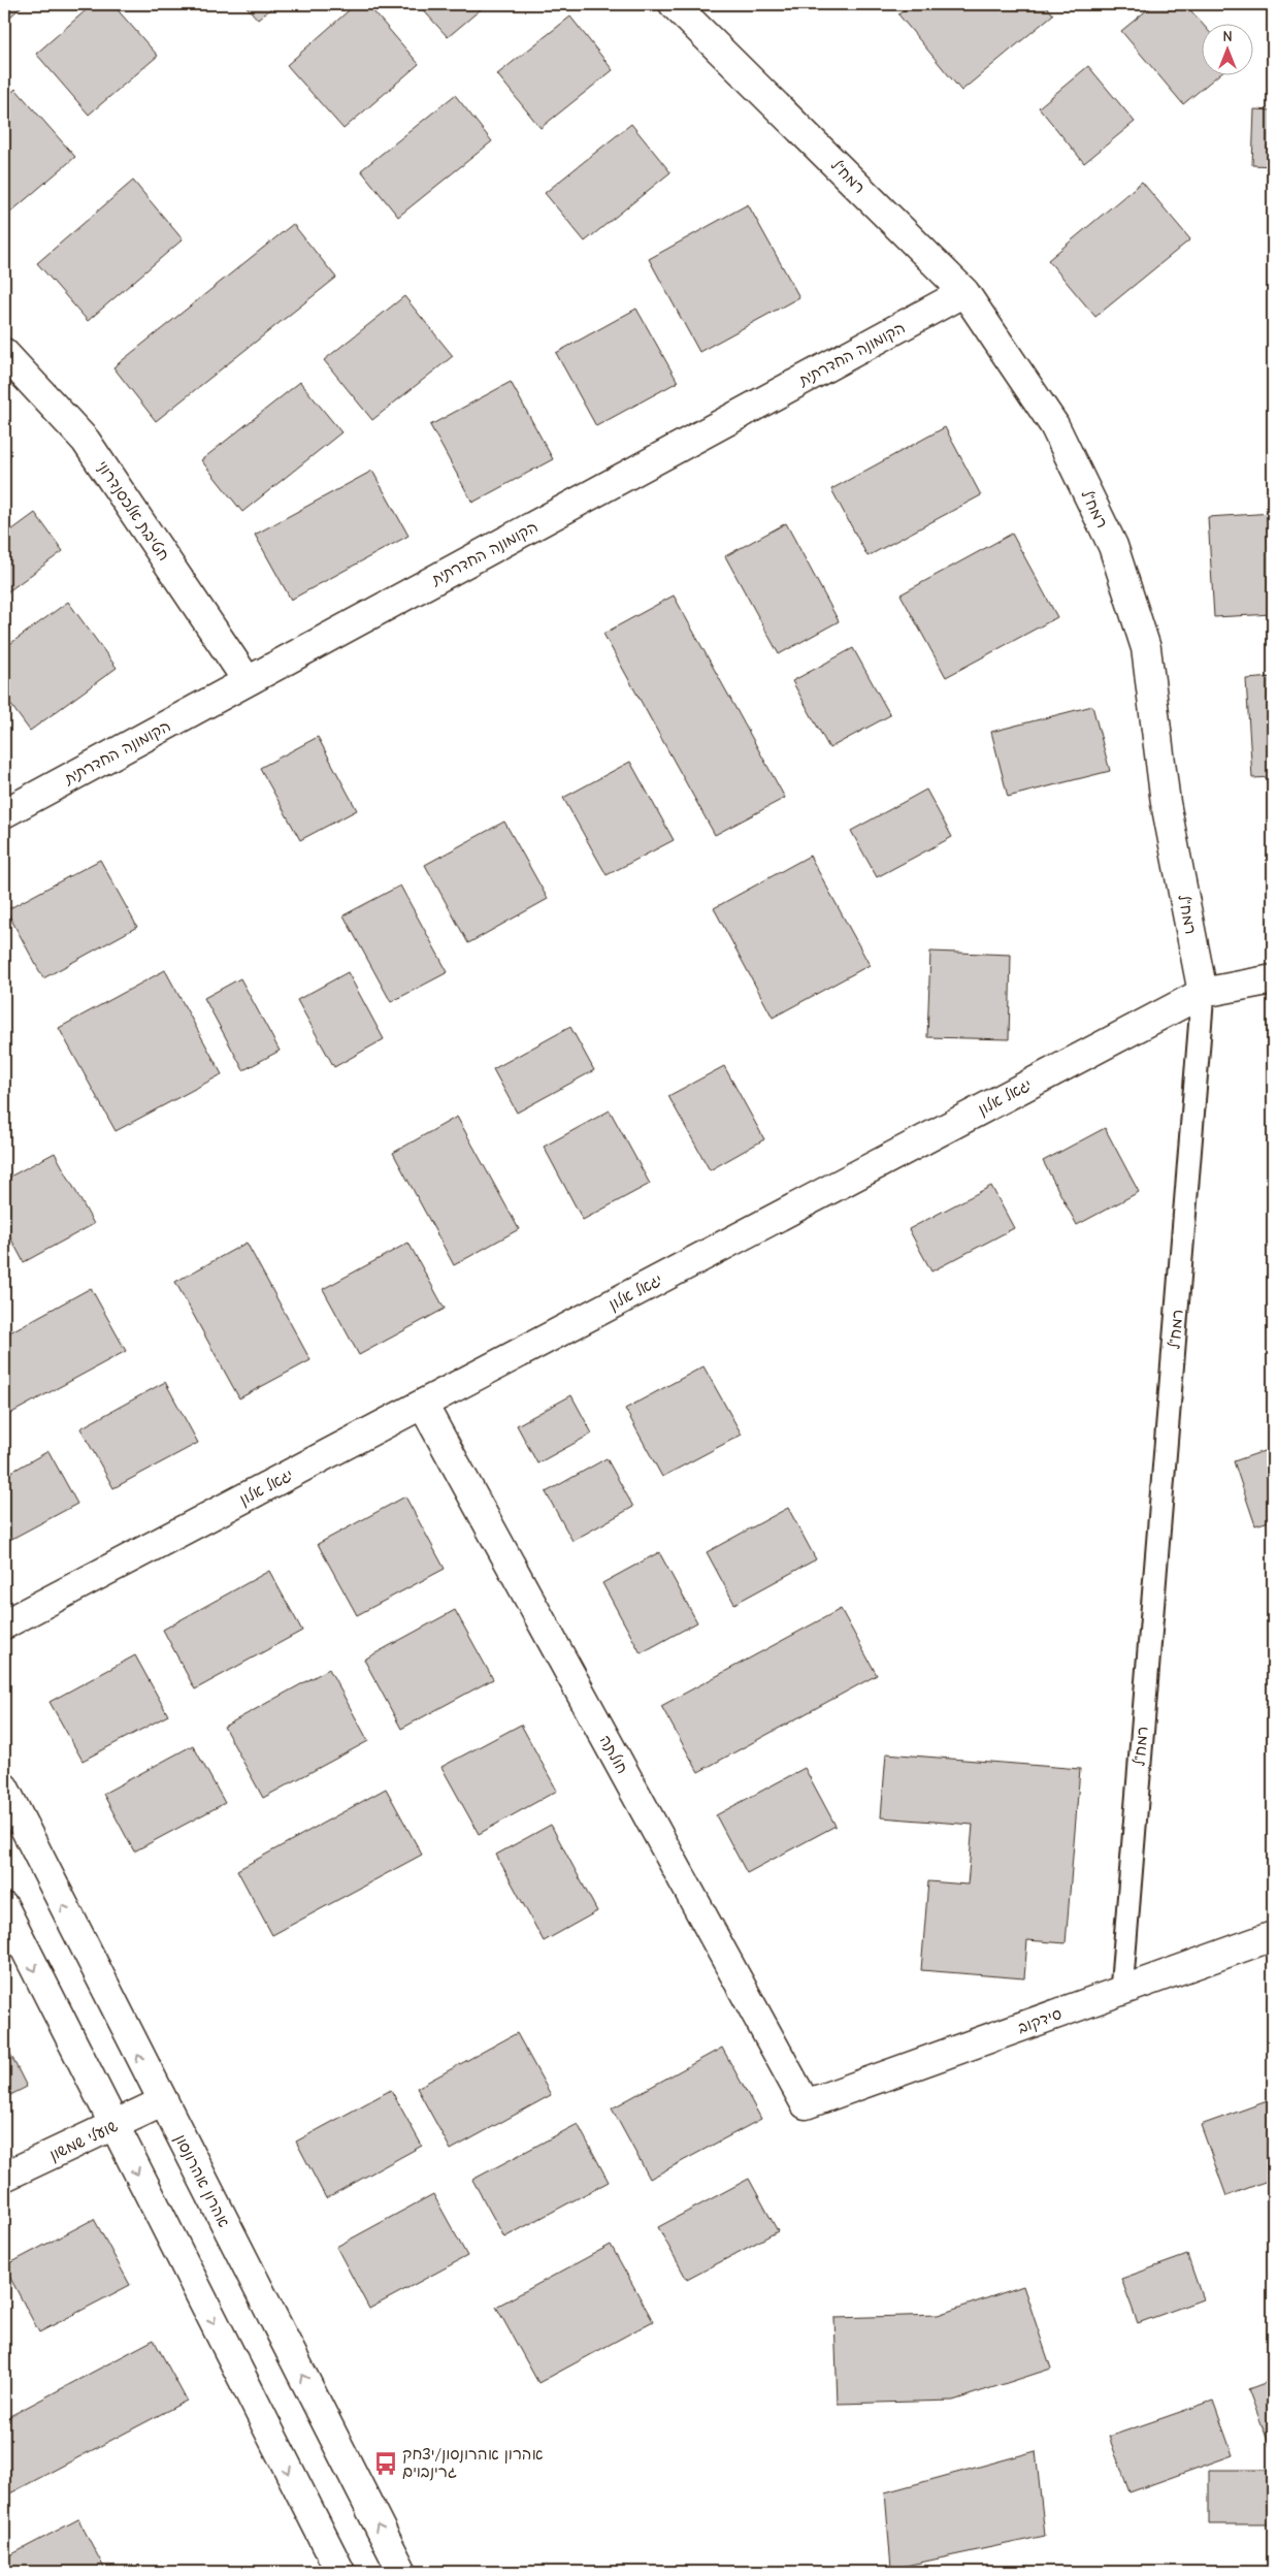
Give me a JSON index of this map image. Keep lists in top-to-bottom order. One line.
{"streets":{"street":["רמח\"ל","הקומונה החדרתית","חטיבת אלכסנדרוני","יגאל אלון","חולתה","סידקוב","שועלי שמשון","אהרון אהרונסון"]},"crossings":[["רמח\"ל","הקומונה החדרתית"],["רמח\"ל","יגאל אלון"],["רמח\"ל","סידקוב"],["הקומונה החדרתית","חטיבת אלכסנדרוני"],["יגאל אלון","חולתה"],["חולתה","סידקוב"],["שועלי שמשון","אהרון אהרונסון"]],"places":{"bus stop":["אהרון אהרונסון/יצחק גרינבוים"]},"north":"top"}
